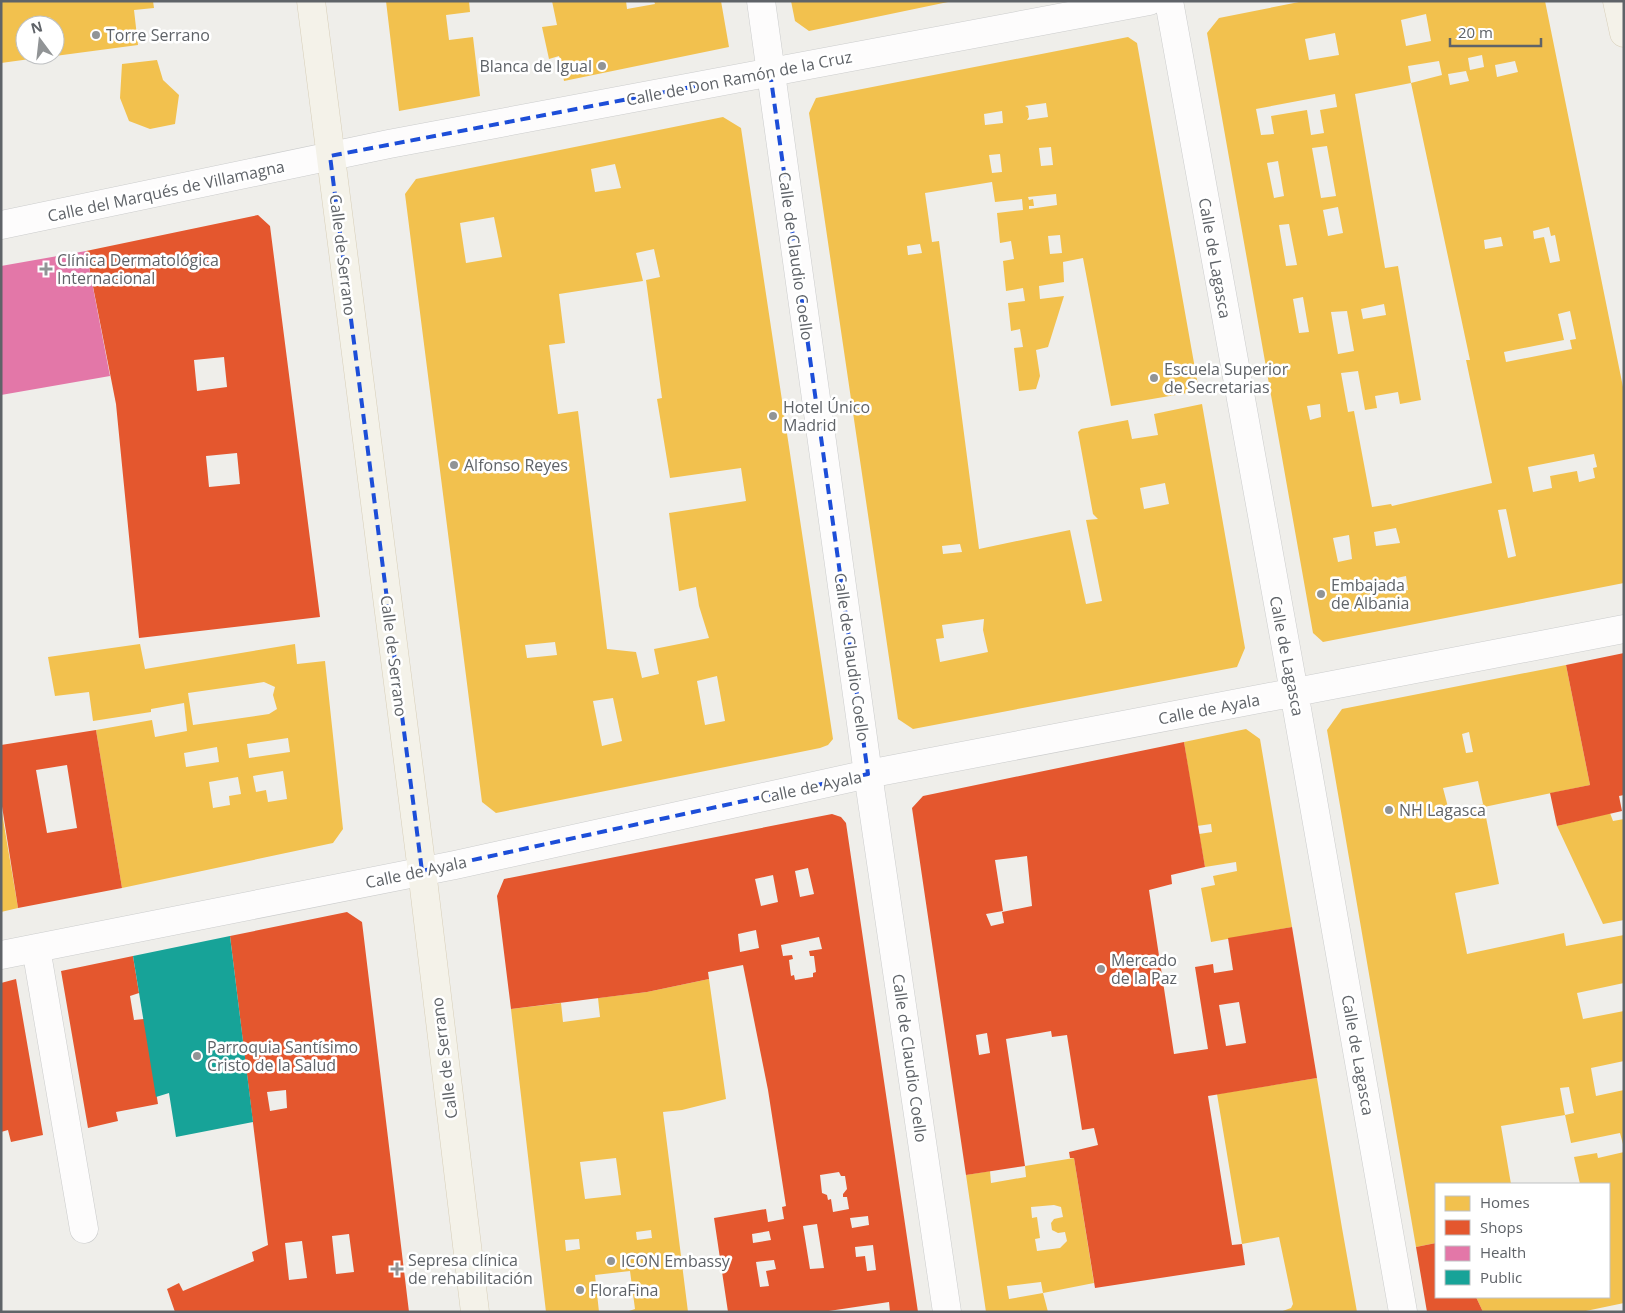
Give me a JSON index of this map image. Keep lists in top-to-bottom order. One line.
{"streets":{"main road":["Calle de Serrano"],"street":["Calle de Don Ramón de la Cruz","Calle del Marqués de Villamagna","Calle de Claudio Coello","Calle de Lagasca","Calle de Ayala"]},"crossings":[["Calle de Don Ramón de la Cruz","Calle del Marqués de Villamagna"],["Calle de Don Ramón de la Cruz","Calle de Serrano"],["Calle de Don Ramón de la Cruz","Calle de Claudio Coello"],["Calle del Marqués de Villamagna","Calle de Serrano"],["Calle de Serrano","Calle de Ayala"],["Calle de Claudio Coello","Calle de Ayala"],["Calle de Lagasca","Calle de Ayala"]],"places":{"other":["Torre Serrano","Blanca de Igual","Escuela Superior de Secretarias","Hotel Único Madrid","Alfonso Reyes","Embajada de Albania","NH Lagasca","Mercado de la Paz","Parroquia Santísimo Cristo de la Salud","ICON Embassy","FloraFina"],"health":["Clínica Dermatológica Internacional","Sepresa clínica de rehabilitación"]},"legend":["Homes","Shops","Health","Public"],"scale_bar":"20 m","north":"top"}
